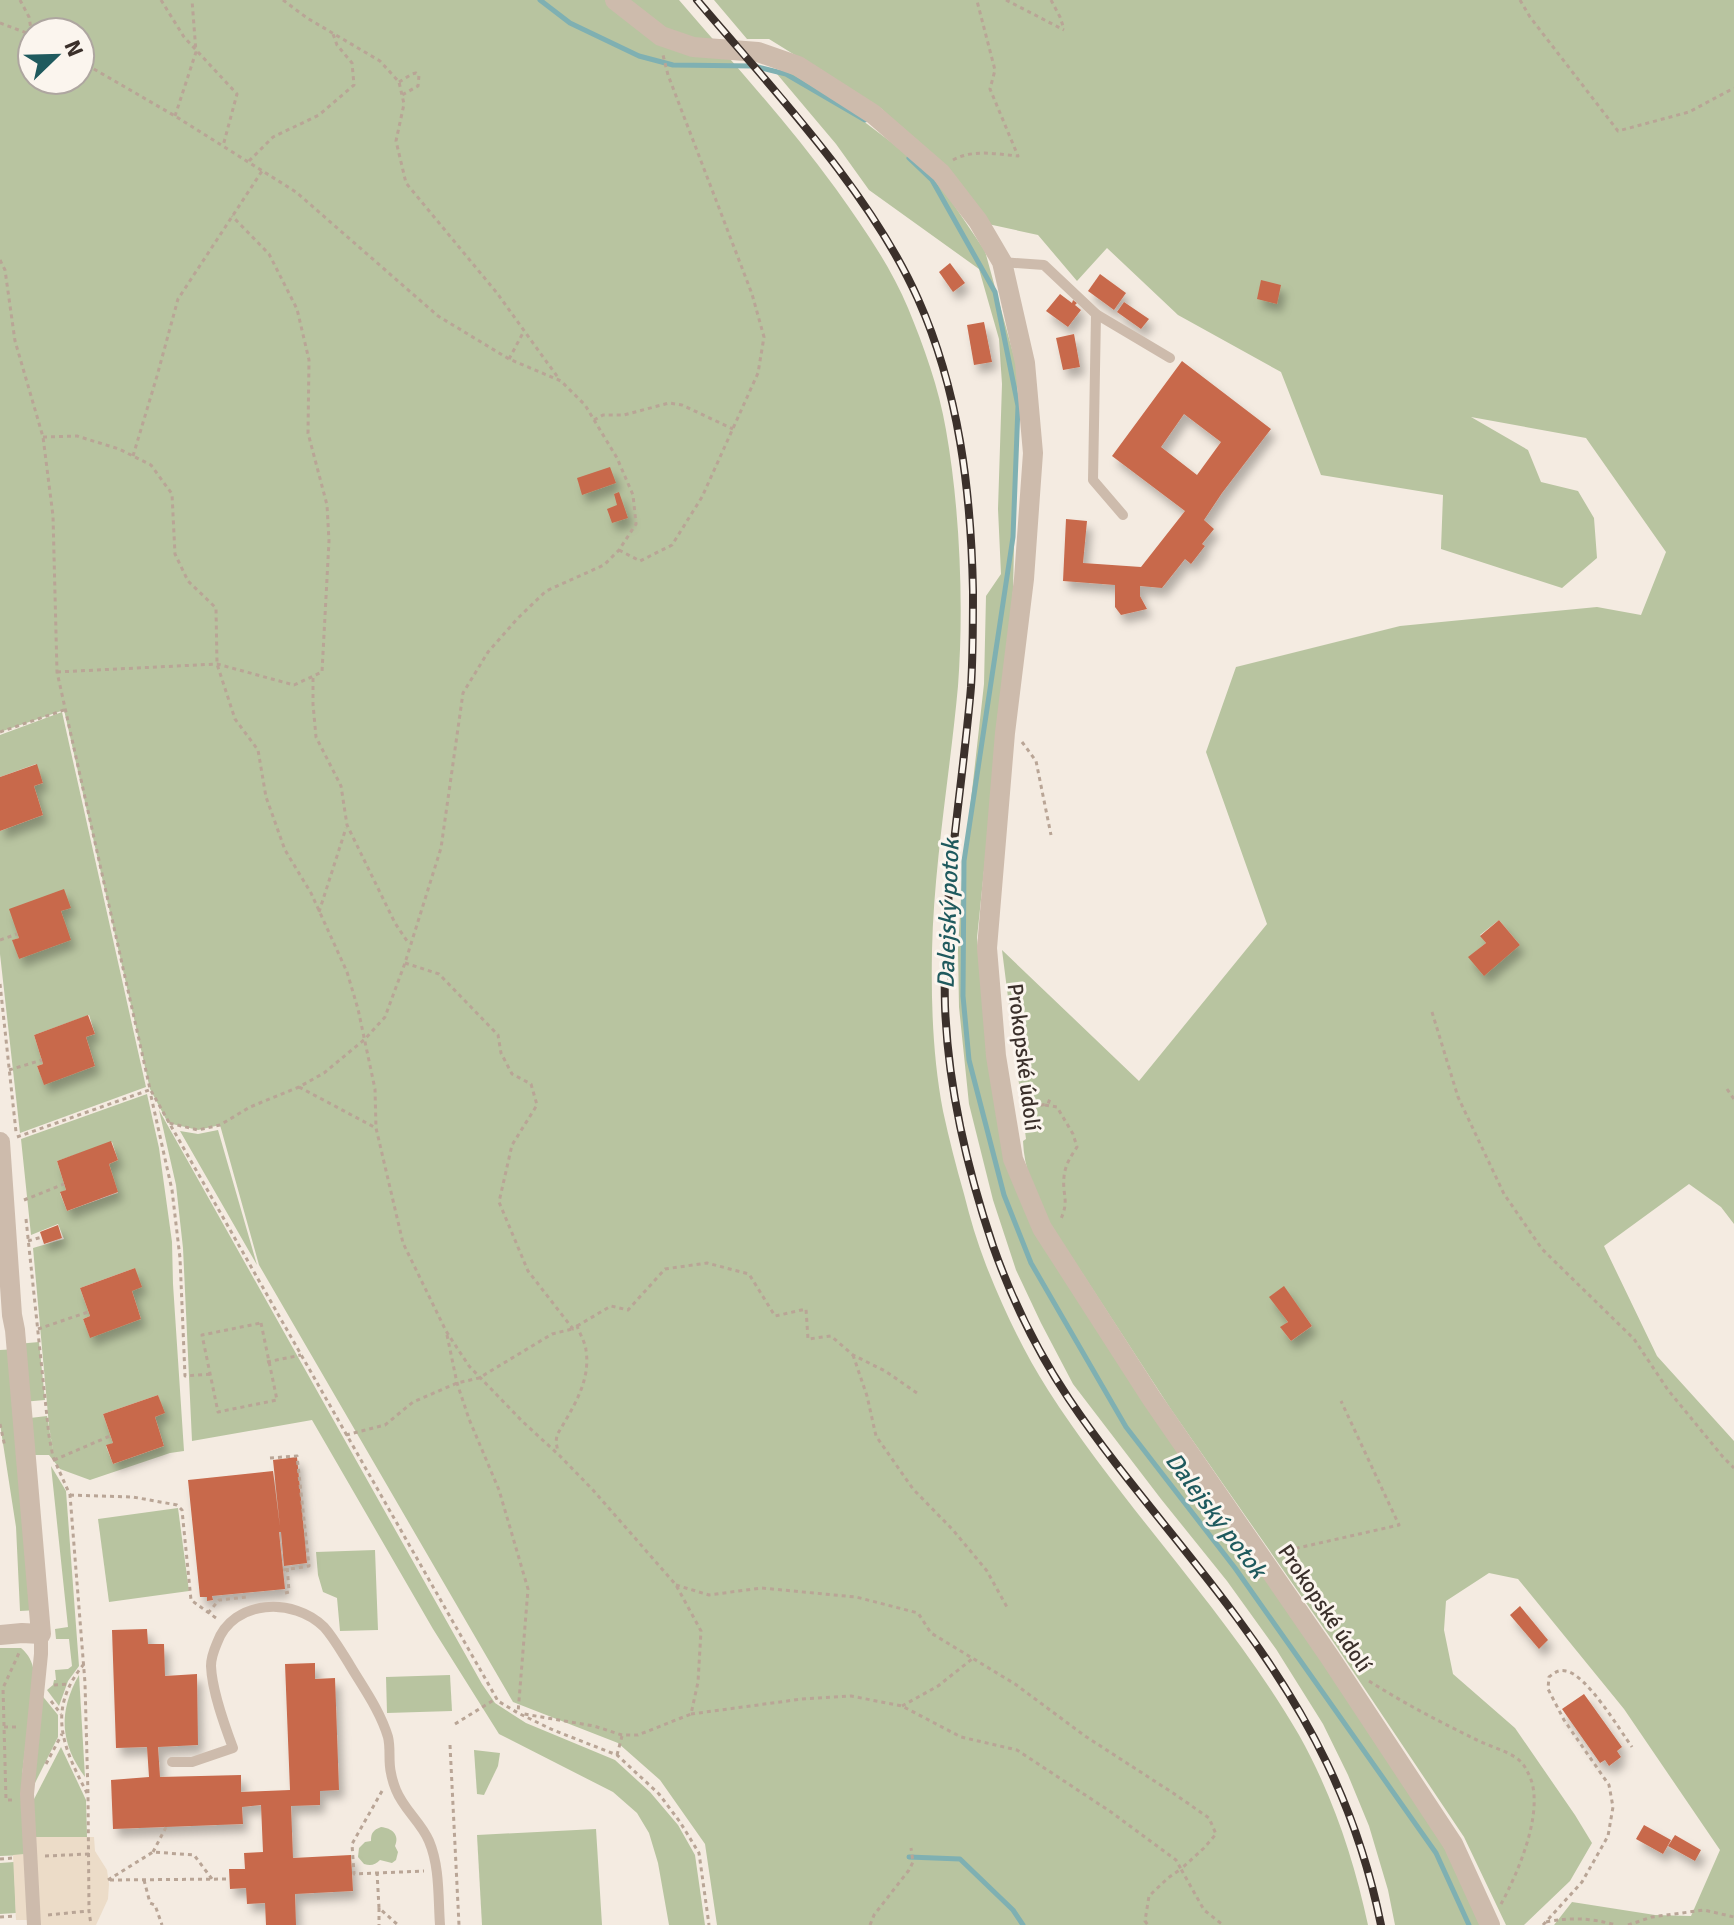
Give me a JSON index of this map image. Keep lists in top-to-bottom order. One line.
{"streets":{"street":["Prokopské údolí"]},"water":["Dalejský potok"],"north":"top right"}
